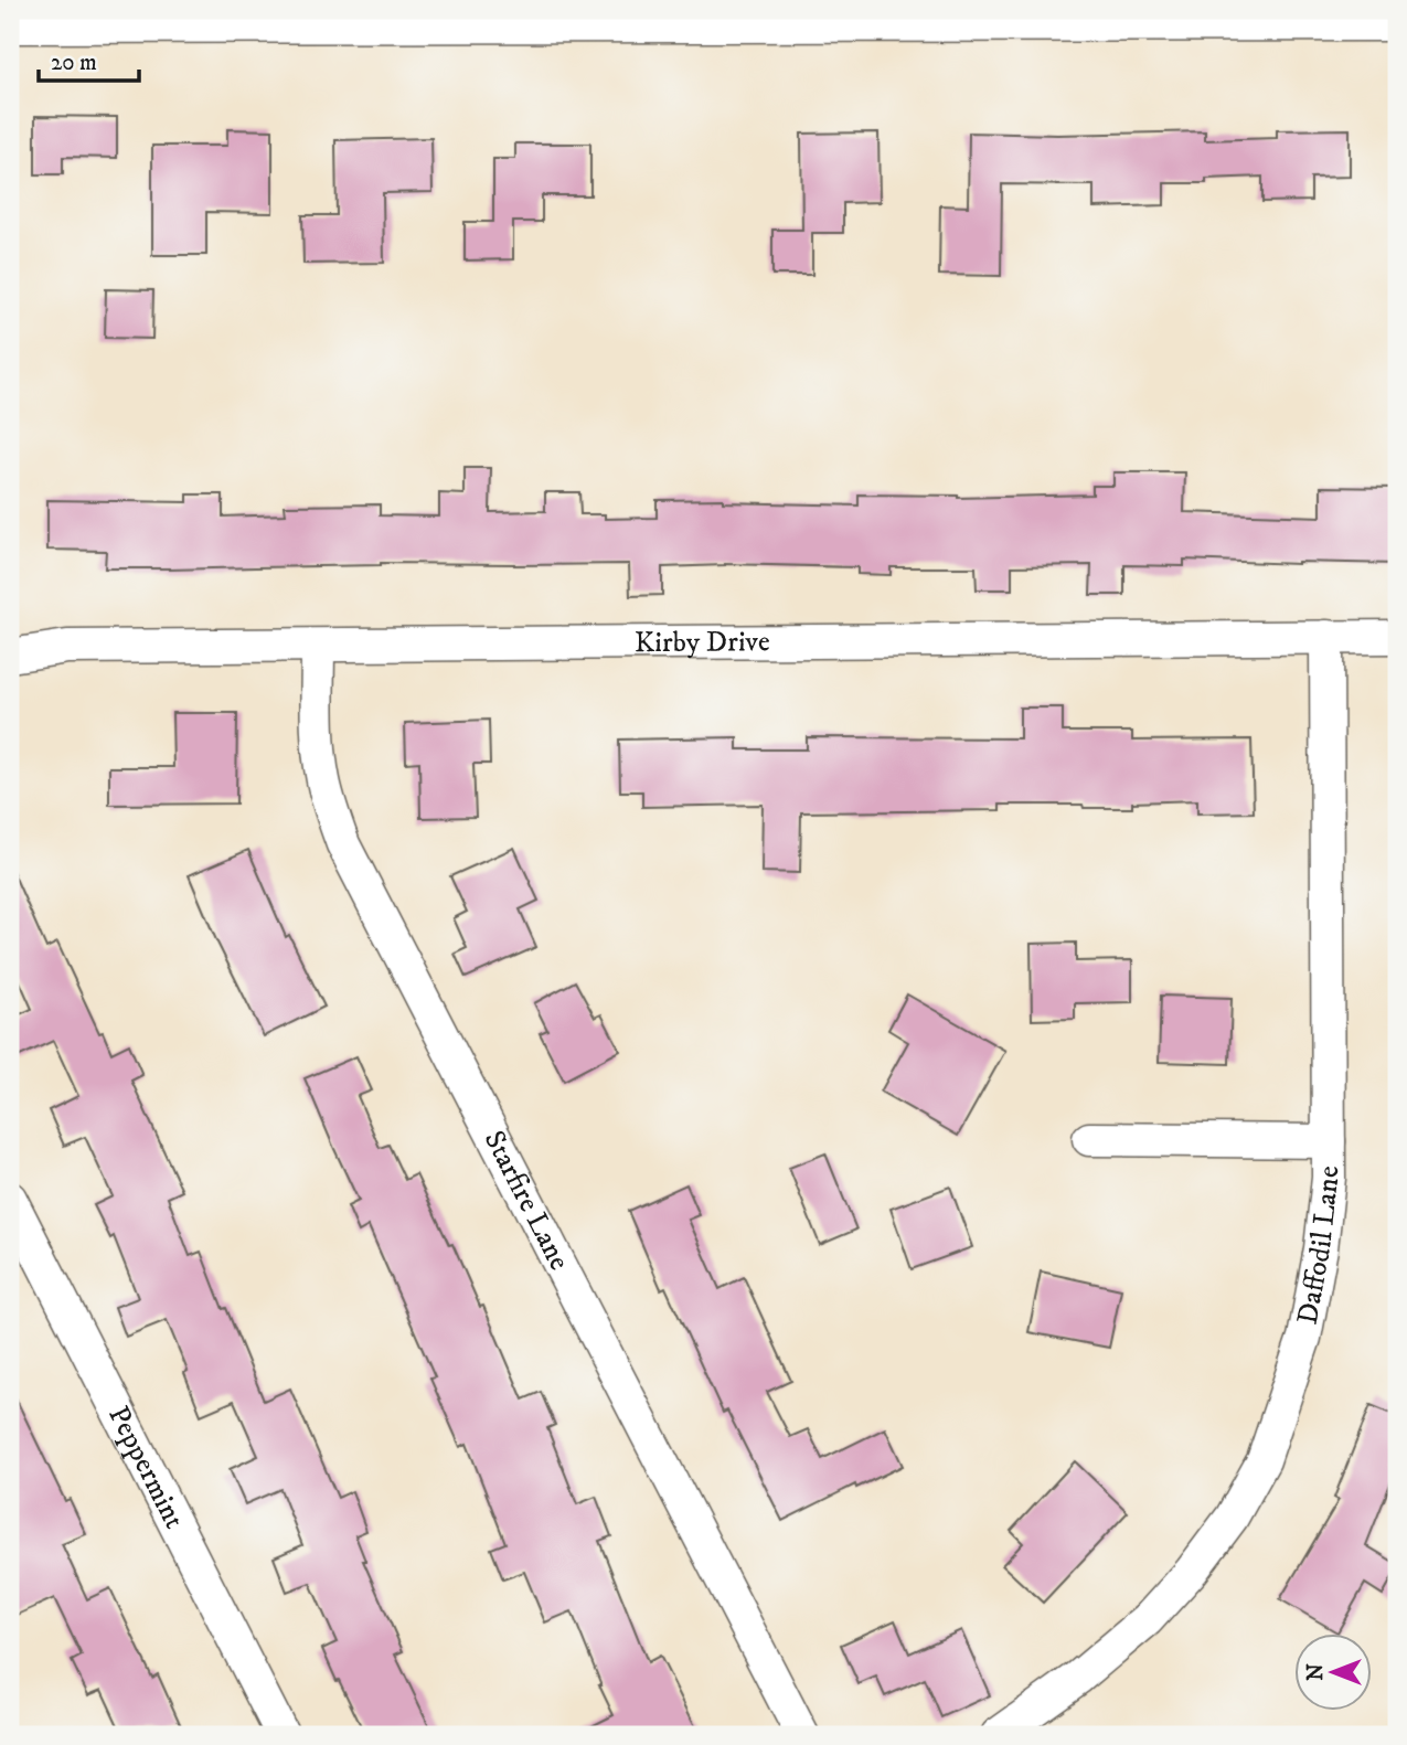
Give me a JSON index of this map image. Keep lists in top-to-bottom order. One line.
{"streets":{"street":["Kirby Drive","Starfire Lane","Daffodil Lane","Peppermint"]},"crossings":[["Kirby Drive","Starfire Lane"],["Kirby Drive","Daffodil Lane"]],"scale_bar":"20 m","north":"left"}
